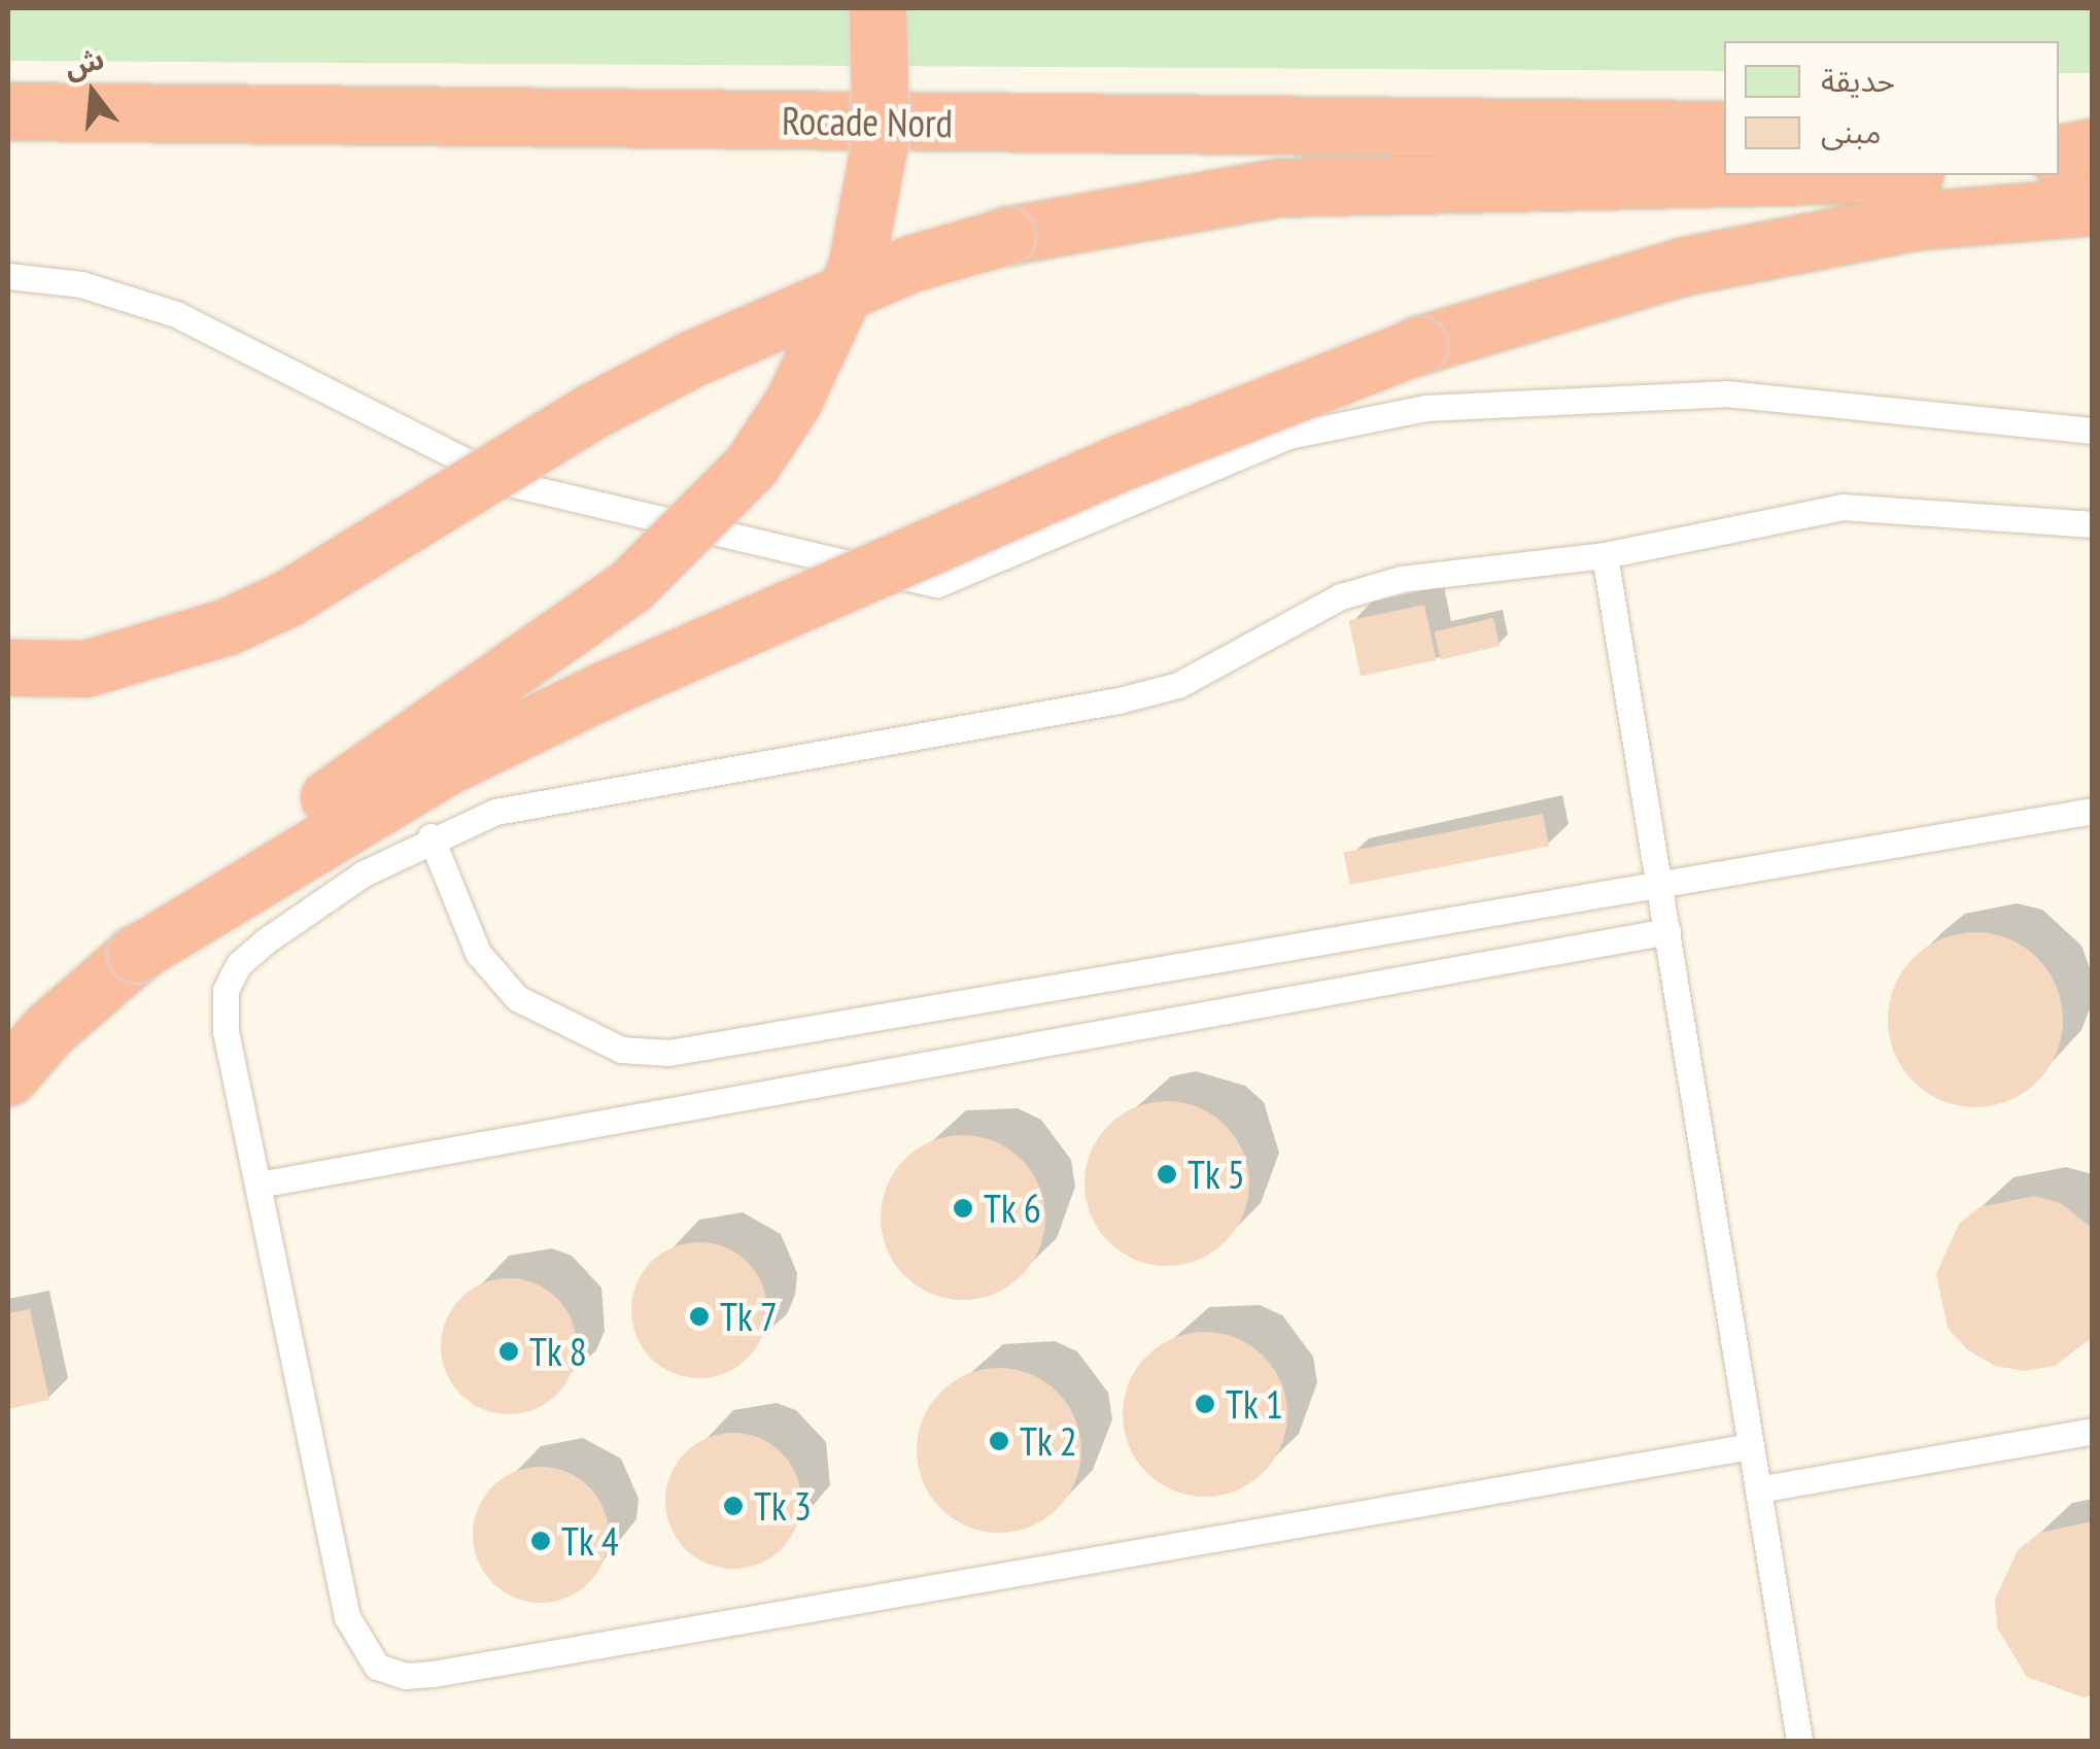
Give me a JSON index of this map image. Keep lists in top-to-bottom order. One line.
{"streets":{"highway":["Rocade Nord"]},"places":["Tk 5","Tk 6","Tk 7","Tk 8","Tk 1","Tk 2","Tk 3","Tk 4"],"legend":["حديقة","مبنى"],"north":"top"}
